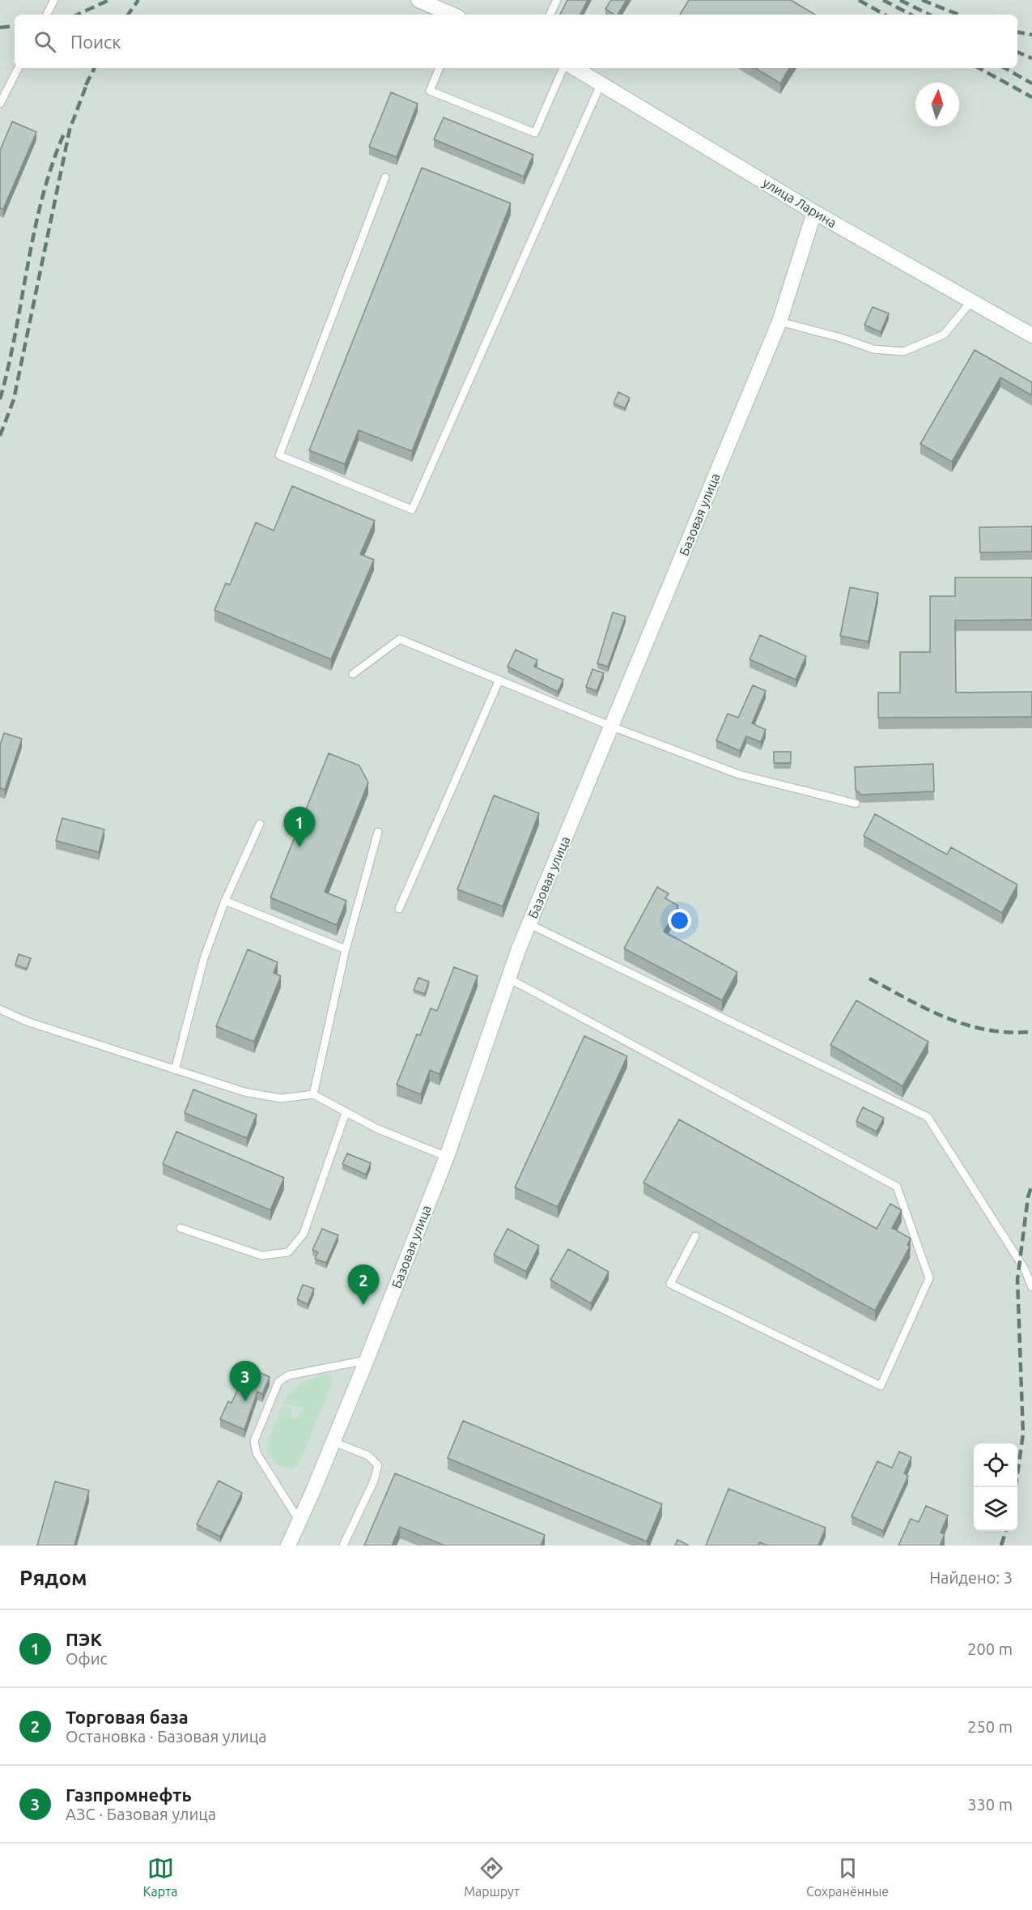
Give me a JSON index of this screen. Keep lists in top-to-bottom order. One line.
{"streets":{"street":["улица Ларина","Базовая улица"]},"crossings":[["улица Ларина","Базовая улица"]],"north":"top","page":{"search":"Поиск","pins":["1","2","3"],"heading":["Рядом","Найдено: 3"],"list":[{"mark":"1","name":"ПЭК","note":"Офис","value":"200 m"},{"mark":"2","name":"Торговая база","note":"Остановка · Базовая улица","value":"250 m"},{"mark":"3","name":"Газпромнефть","note":"АЗС · Базовая улица","value":"330 m"}],"nav":["Карта","Маршрут","Сохранённые"]}}
